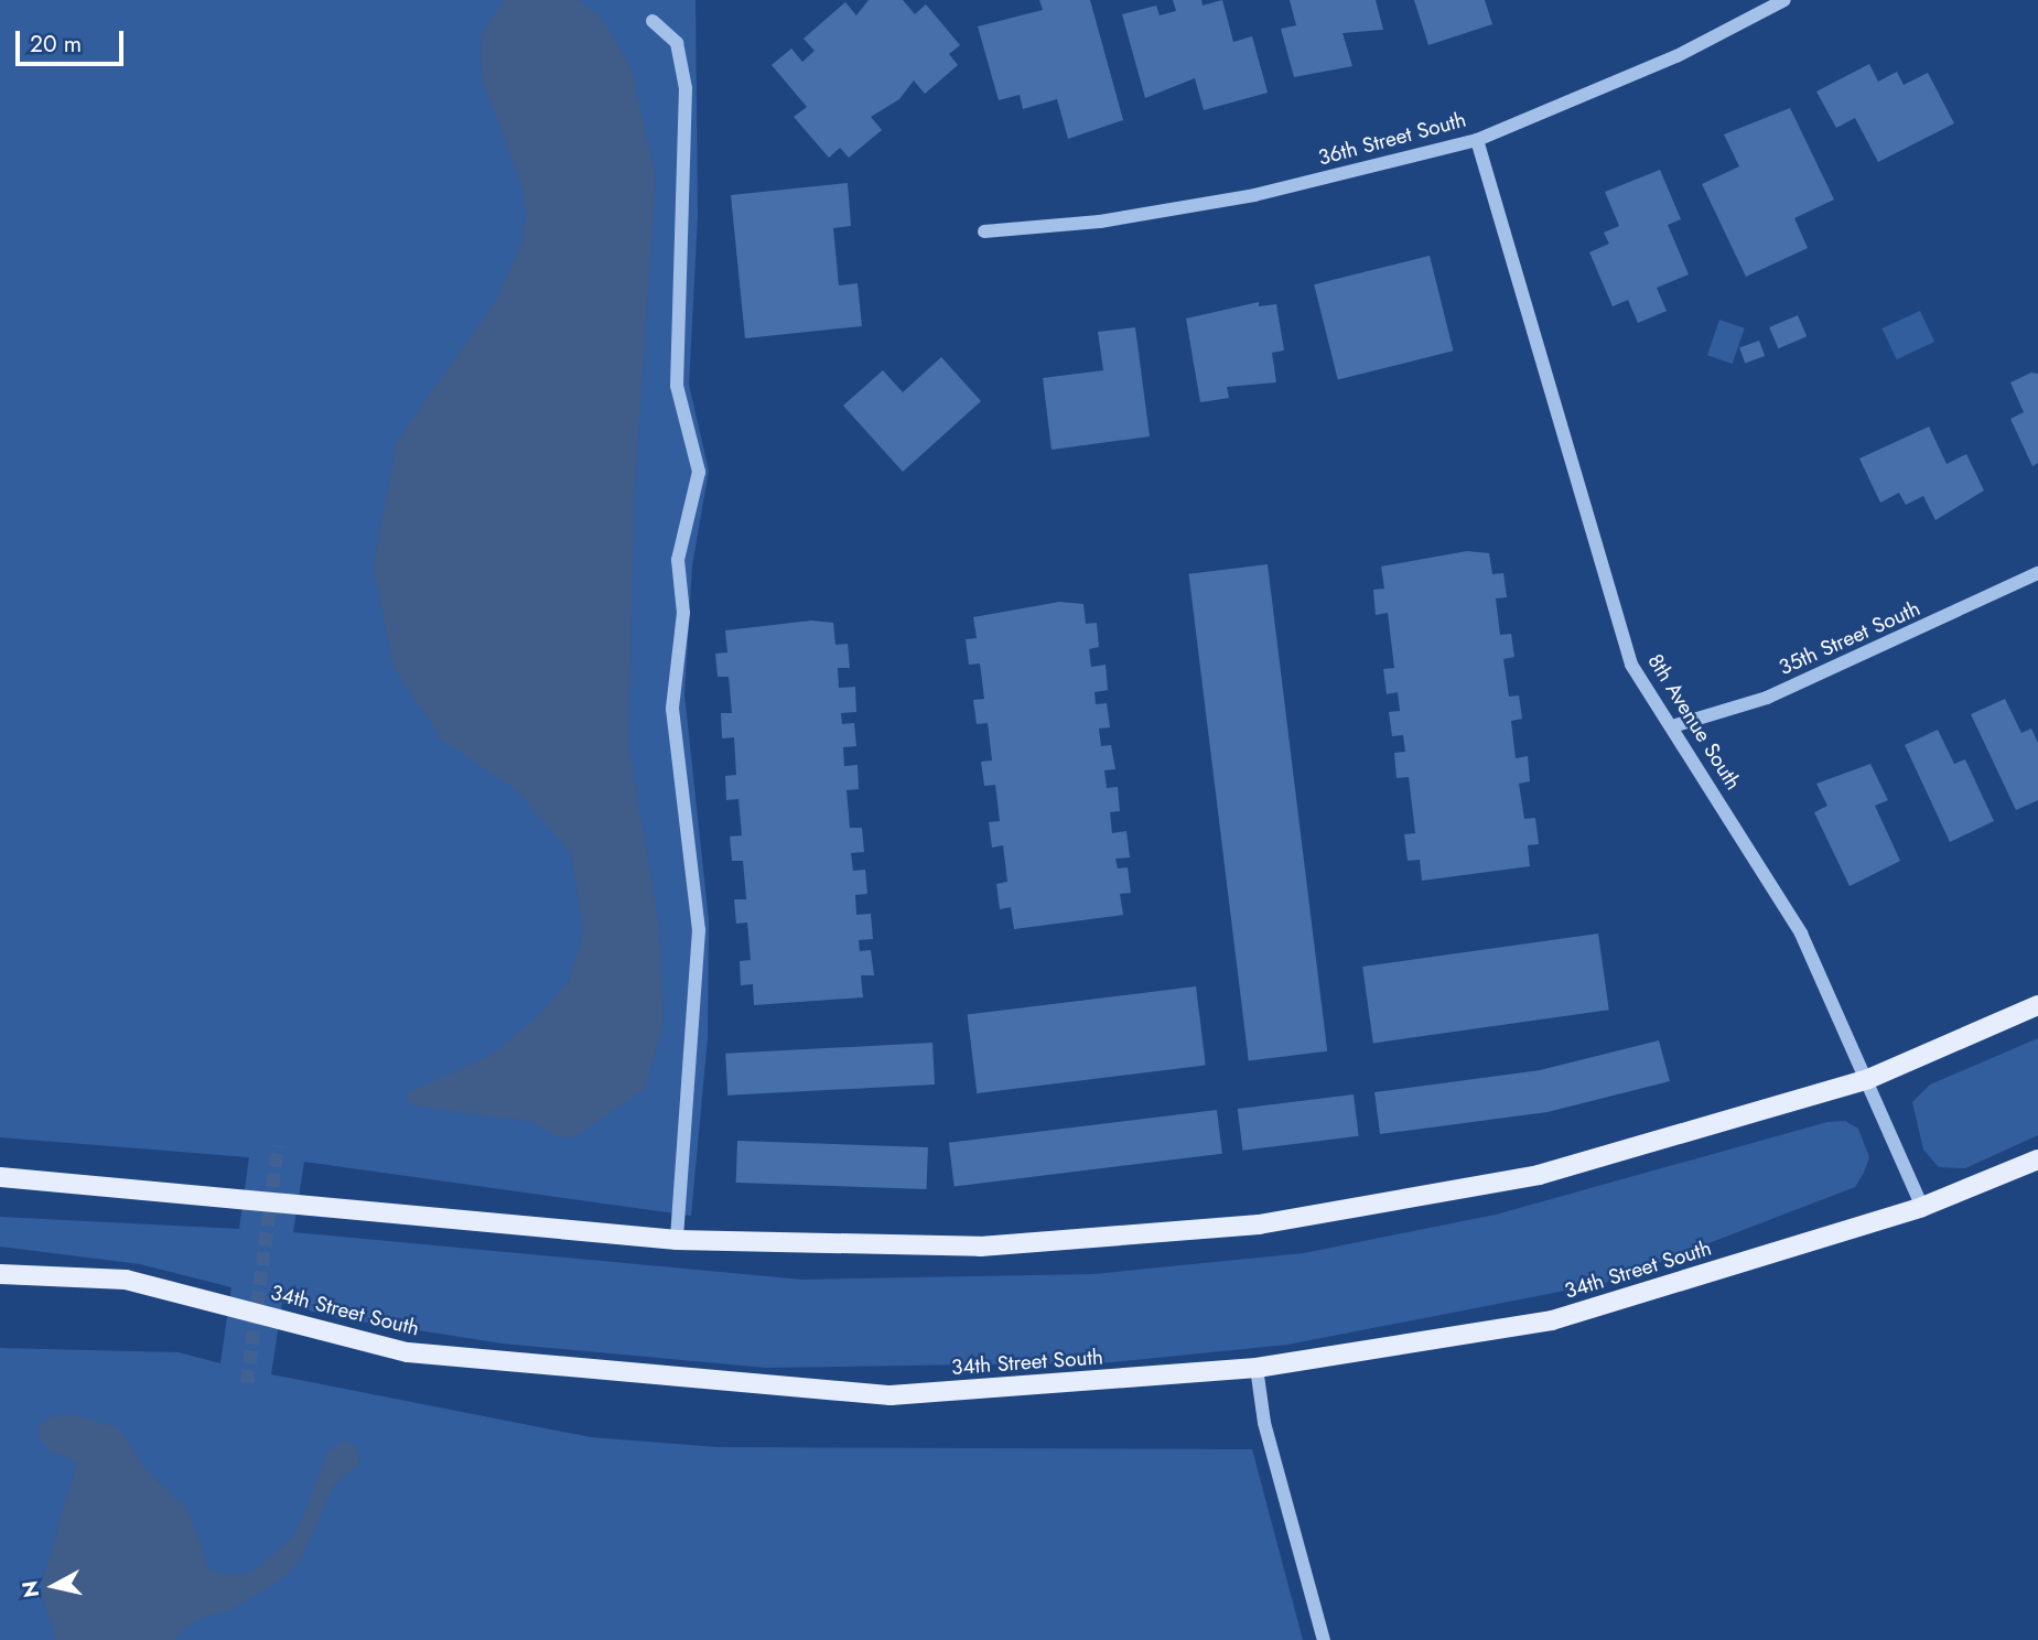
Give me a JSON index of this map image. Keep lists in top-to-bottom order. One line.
{"streets":{"main road":["34th Street South"],"street":["36th Street South","35th Street South","8th Avenue South"]},"crossings":[["36th Street South","8th Avenue South"],["35th Street South","8th Avenue South"],["8th Avenue South","34th Street South"]],"scale_bar":"20 m","north":"left"}
